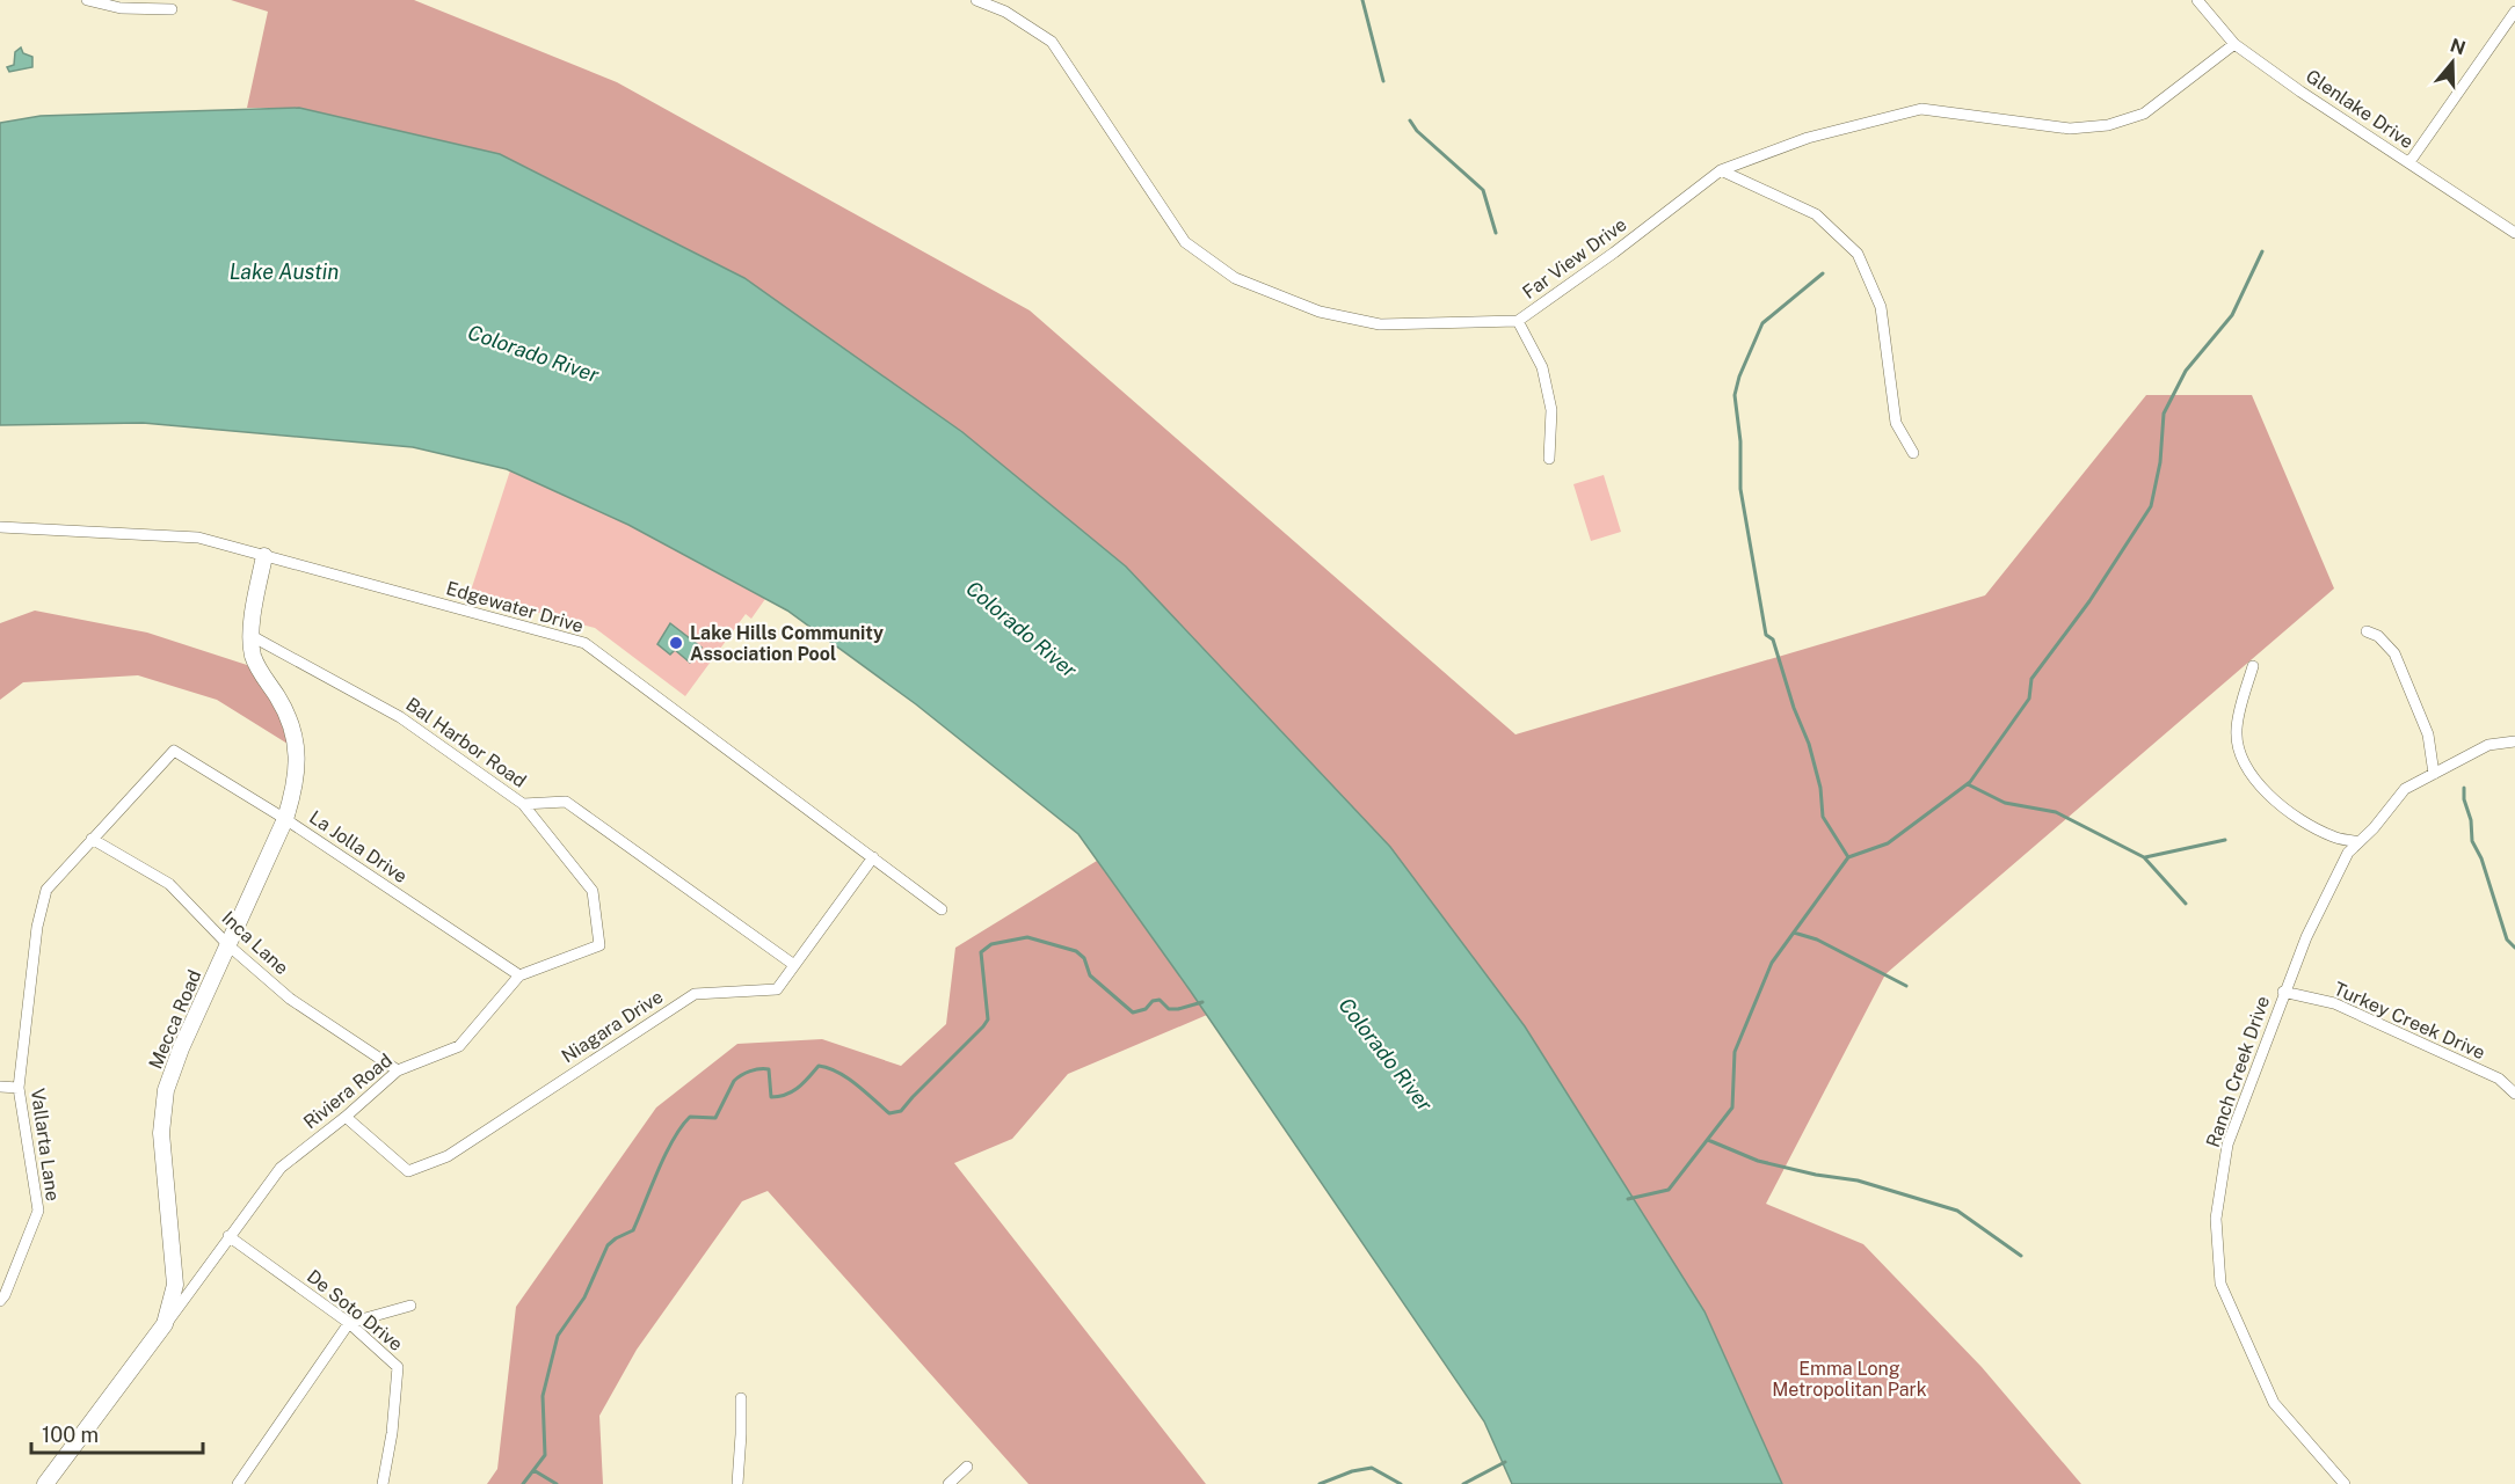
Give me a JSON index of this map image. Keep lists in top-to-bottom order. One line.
{"streets":{"street":["Glenlake Drive","Far View Drive","Edgewater Drive","Bal Harbor Road","La Jolla Drive","Inca Lane","Mecca Road","Turkey Creek Drive","Niagara Drive","Ranch Creek Drive","Riviera Road","Vallarta Lane","De Soto Drive"]},"crossings":[["Glenlake Drive","Far View Drive"],["Edgewater Drive","Mecca Road"],["Edgewater Drive","Niagara Drive"],["Bal Harbor Road","Mecca Road"],["Bal Harbor Road","Niagara Drive"],["Bal Harbor Road","Riviera Road"],["La Jolla Drive","Mecca Road"],["La Jolla Drive","Riviera Road"],["La Jolla Drive","Vallarta Lane"],["Inca Lane","Mecca Road"],["Inca Lane","Riviera Road"],["Inca Lane","Vallarta Lane"],["Mecca Road","Riviera Road"],["Turkey Creek Drive","Ranch Creek Drive"],["Niagara Drive","Riviera Road"],["Riviera Road","De Soto Drive"]],"water":["Lake Austin","Colorado River"],"parks":["Emma Long Metropolitan Park"],"places":["Lake Hills Community Association Pool"],"scale_bar":"100 m","north":"top"}
